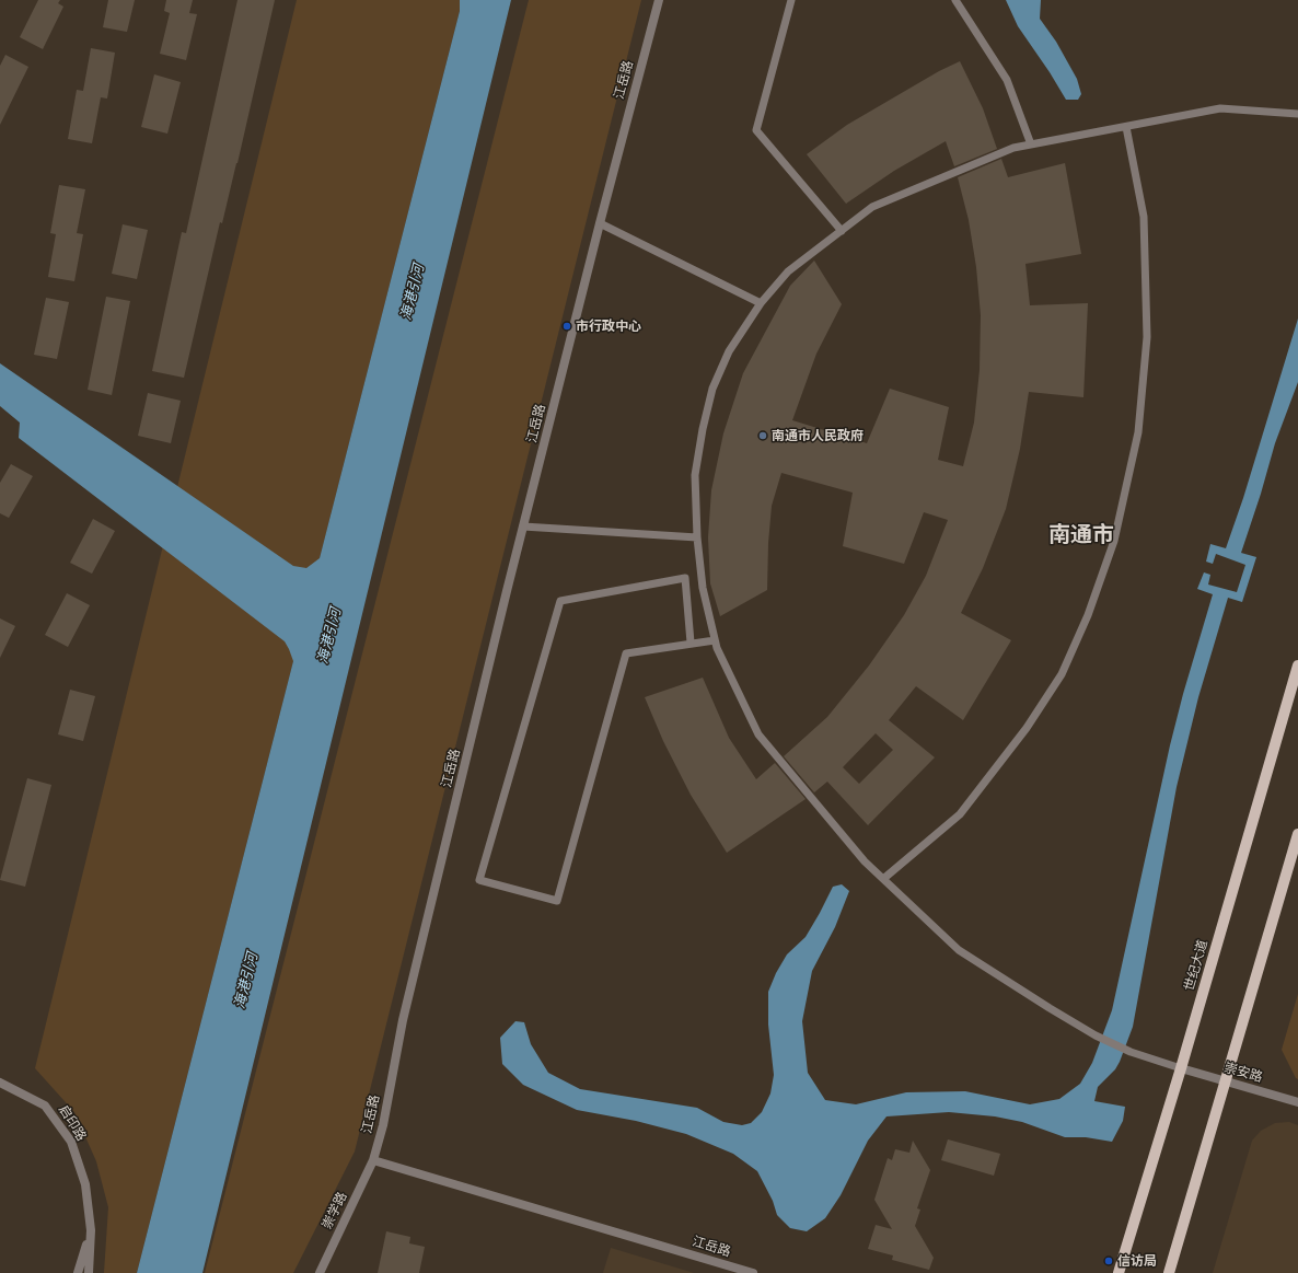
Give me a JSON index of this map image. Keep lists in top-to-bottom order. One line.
{"streets":{"main road":["世纪大道"],"street":["江岳路","崇安路","启印路","崇学路"]},"crossings":[["江岳路","崇学路"],["世纪大道","崇安路"]],"districts":["南通市"],"water":["海港引河"],"places":["市行政中心","南通市人民政府","信访局"]}
